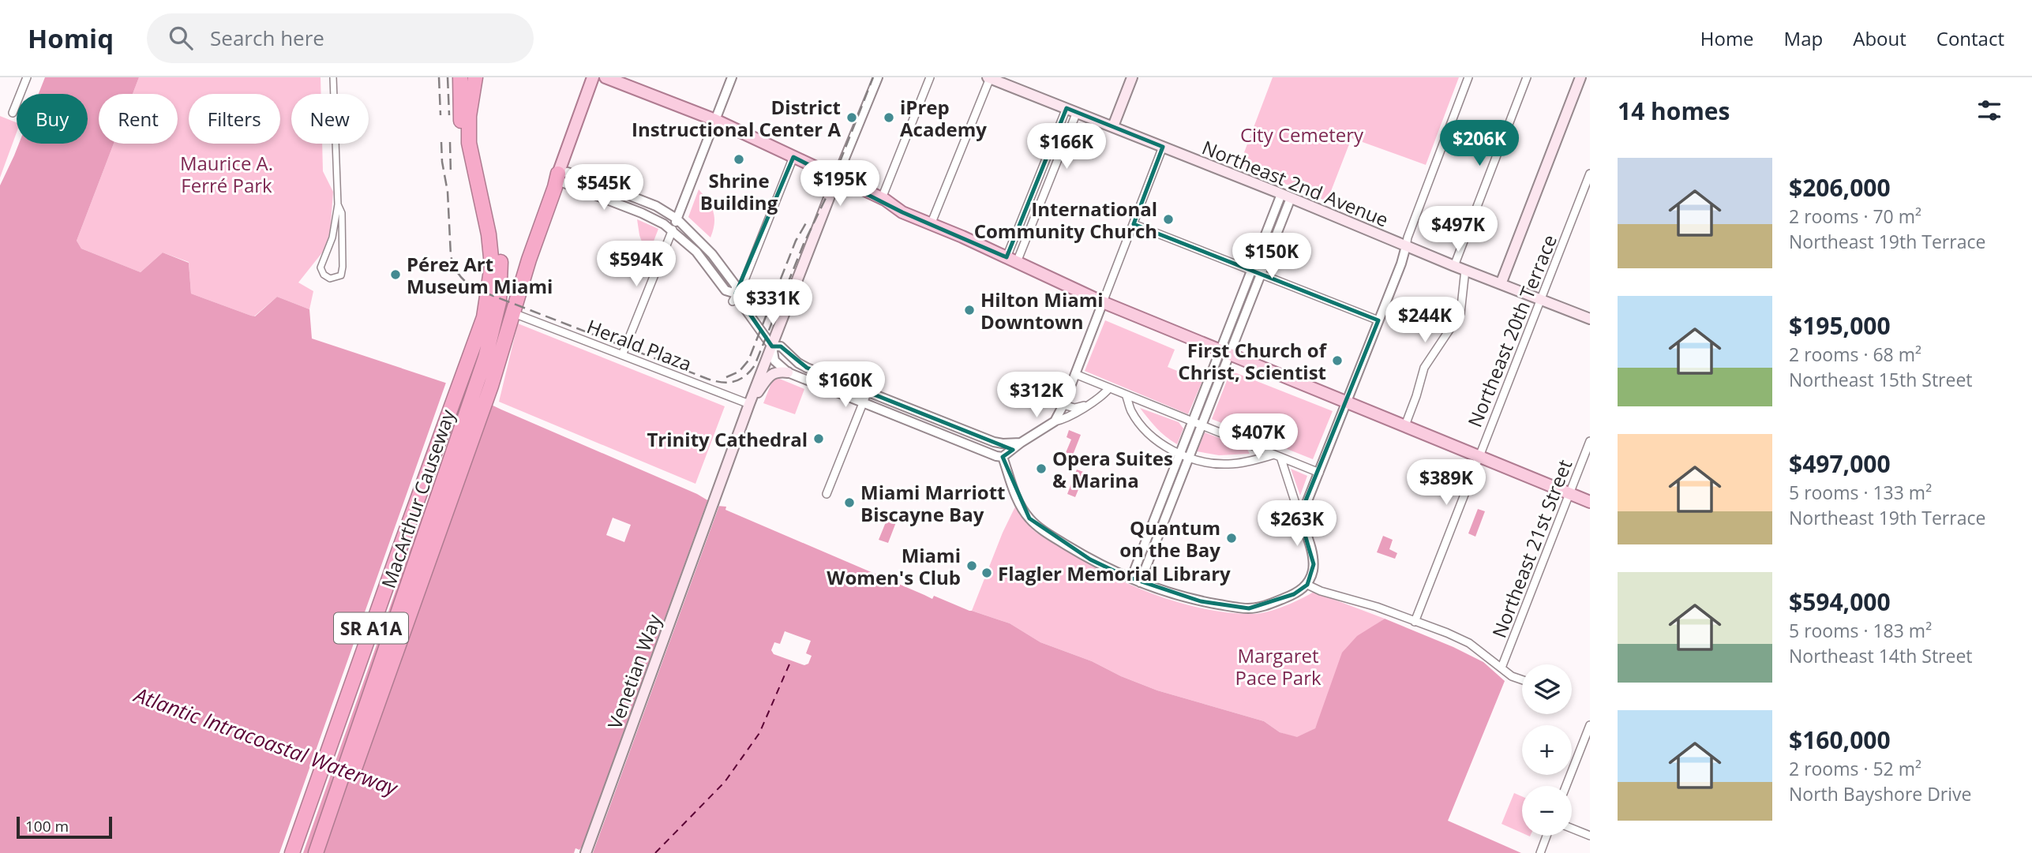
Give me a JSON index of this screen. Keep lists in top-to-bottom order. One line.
{"streets":{"highway":["MacArthur Causeway","SR A1A"],"main road":["Northeast 2nd Avenue","Venetian Way"],"street":["Northeast 20th Terrace","Herald Plaza","Northeast 21st Street"]},"crossings":[["Northeast 2nd Avenue","Northeast 20th Terrace"],["Herald Plaza","Venetian Way"]],"water":["Atlantic Intracoastal Waterway"],"parks":["City Cemetery","Maurice A. Ferré Park","Margaret Pace Park"],"places":["District Instructional Center A","iPrep Academy","Shrine Building","International Community Church","Pérez Art Museum Miami","Hilton Miami Downtown","First Church of Christ, Scientist","Trinity Cathedral","Opera Suites & Marina","Miami Marriott Biscayne Bay","Quantum on the Bay","Miami Women's Club","Flagler Memorial Library"],"scale_bar":"100 m","page":{"header":"Homiq","search":"Search here","nav":["Home","Map","About","Contact"],"heading":"14 homes","chip":["Buy","Rent","Filters","New"],"price":["$206K","$166K","$195K","$545K","$497K","$150K","$594K","$331K","$244K","$160K","$312K","$407K","$389K","$263K"],"list":[{"name":"$206,000","note":"2 rooms · 70 m² · Northeast 19th Terrace"},{"name":"$195,000","note":"2 rooms · 68 m² · Northeast 15th Street"},{"name":"$497,000","note":"5 rooms · 133 m² · Northeast 19th Terrace"},{"name":"$594,000","note":"5 rooms · 183 m² · Northeast 14th Street"},{"name":"$160,000","note":"2 rooms · 52 m² · North Bayshore Drive"}],"map_buttons":["+","−"],"scale":"100 m"}}
